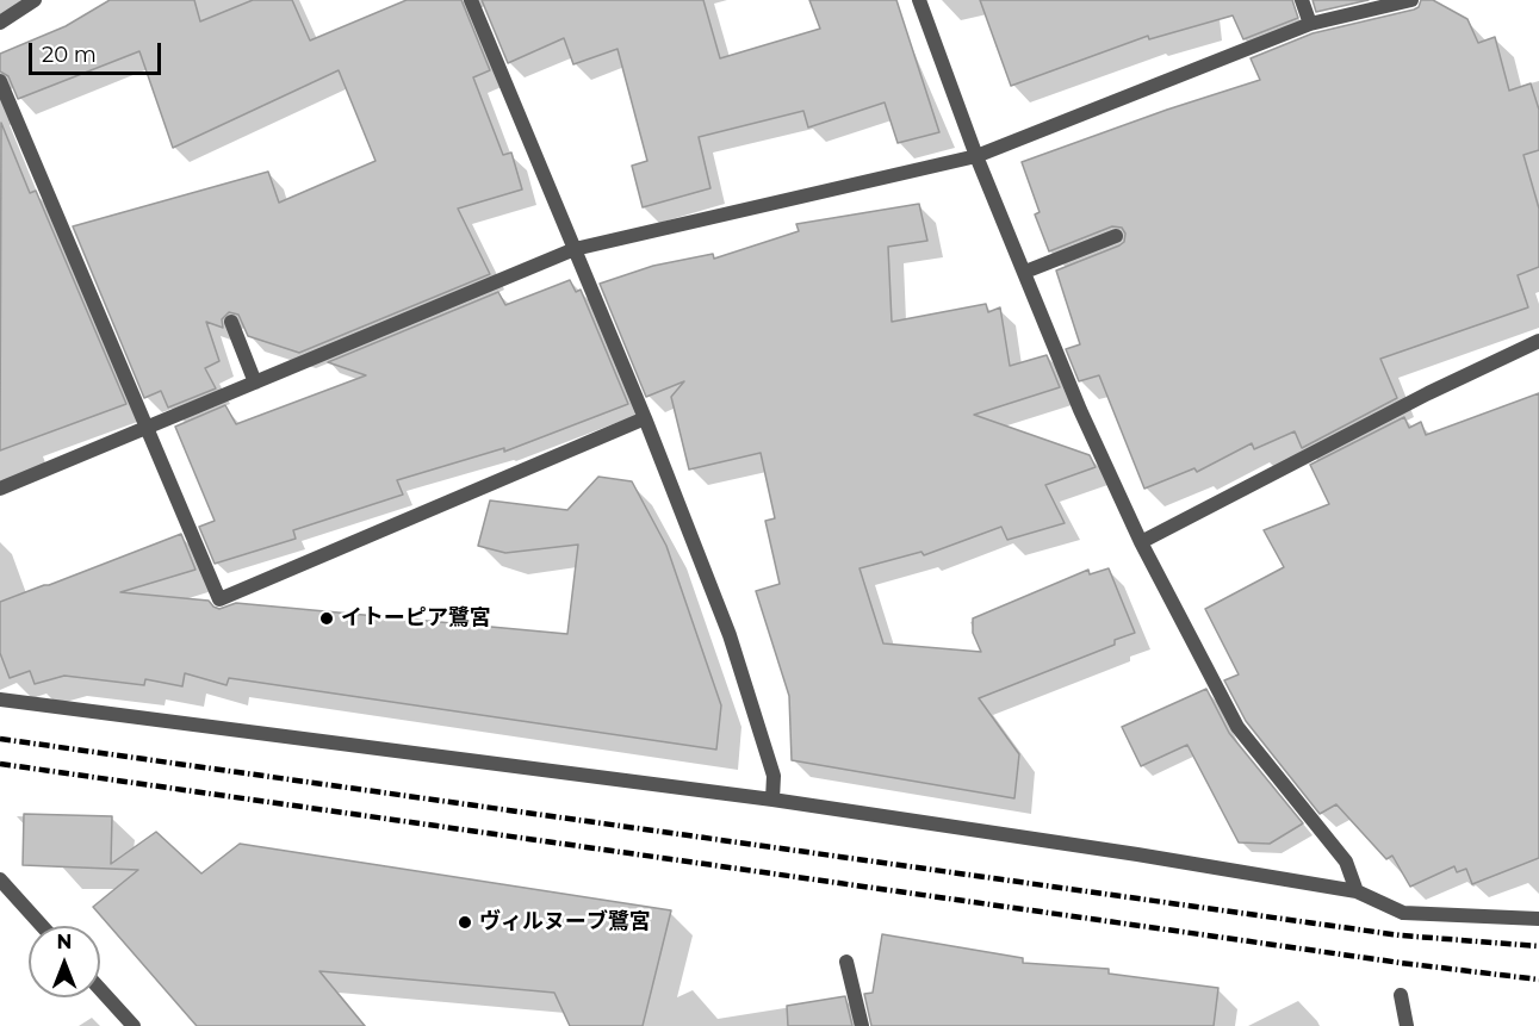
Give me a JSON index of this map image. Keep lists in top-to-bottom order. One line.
{"places":["イトーピア鷺宮","ヴィルヌーブ鷺宮"],"scale_bar":"20 m","north":"top"}
